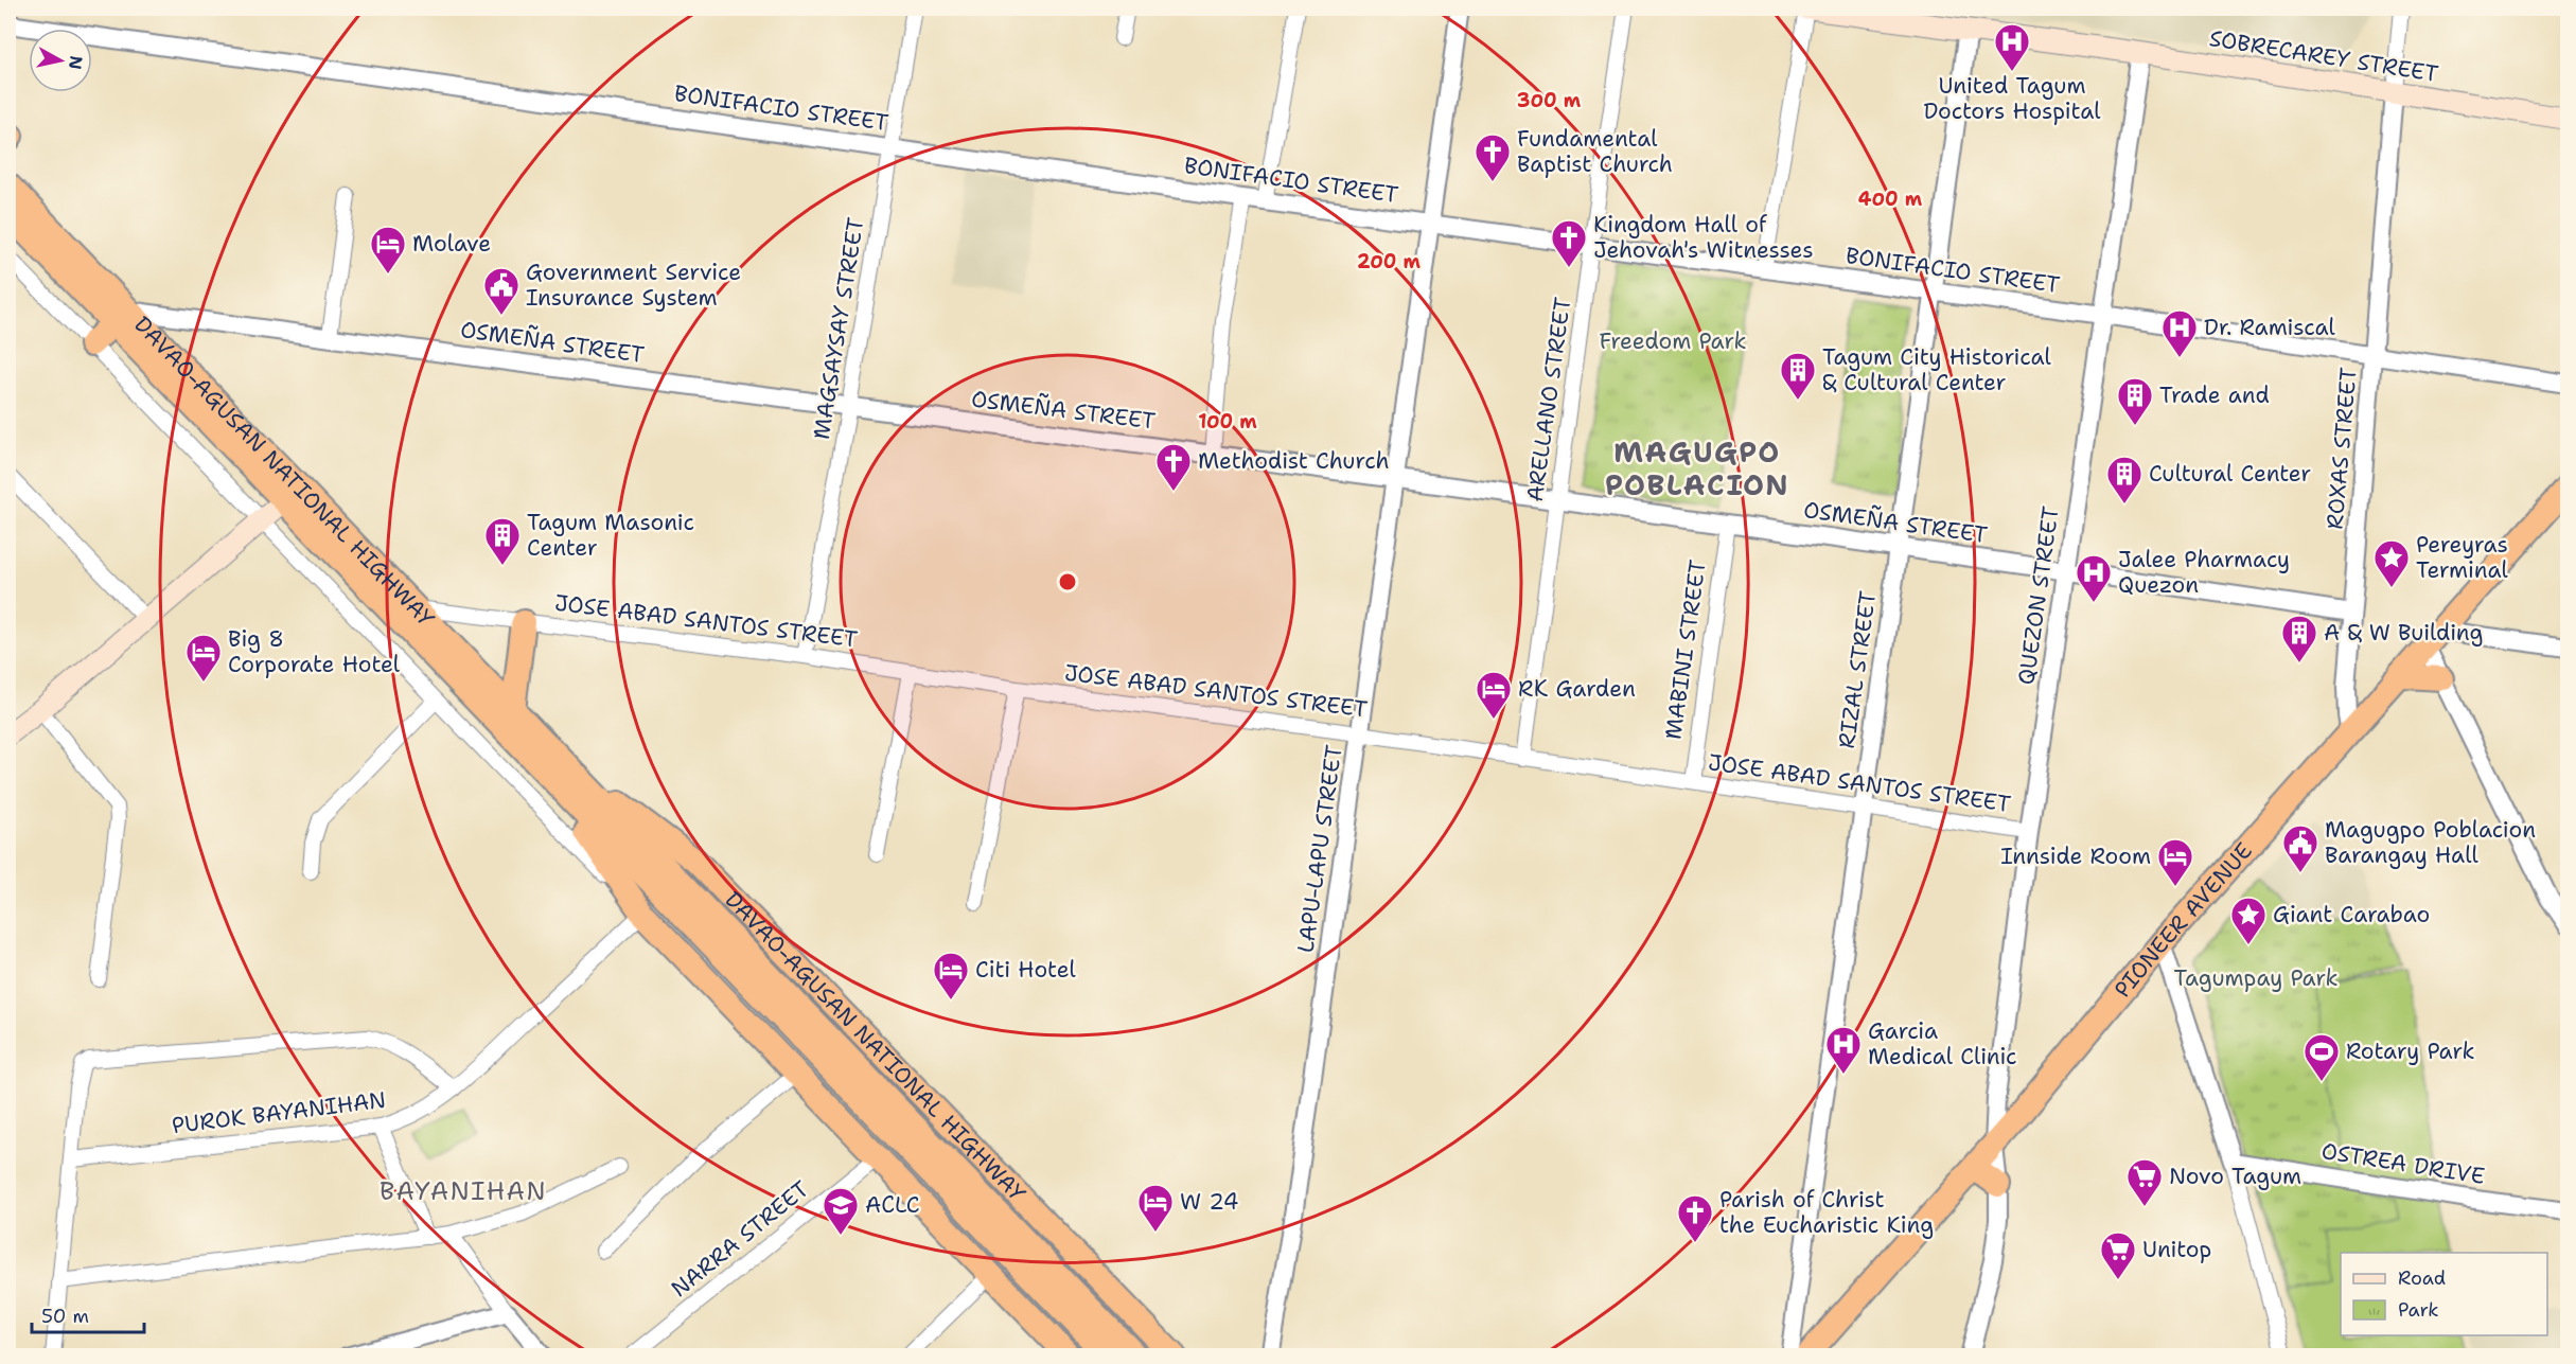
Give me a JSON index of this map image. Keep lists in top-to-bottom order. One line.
{"streets":{"highway":["DAVAO-AGUSAN NATIONAL HIGHWAY","PIONEER AVENUE"],"main road":["SOBRECAREY STREET"],"street":["BONIFACIO STREET","MAGSAYSAY STREET","OSMEÑA STREET","ARELLANO STREET","ROXAS STREET","QUEZON STREET","JOSE ABAD SANTOS STREET","MABINI STREET","RIZAL STREET","LAPU-LAPU STREET","PUROK BAYANIHAN","OSTREA DRIVE","NARRA STREET"]},"crossings":[["SOBRECAREY STREET","ROXAS STREET"],["SOBRECAREY STREET","QUEZON STREET"],["SOBRECAREY STREET","RIZAL STREET"],["BONIFACIO STREET","MAGSAYSAY STREET"],["BONIFACIO STREET","ARELLANO STREET"],["BONIFACIO STREET","ROXAS STREET"],["BONIFACIO STREET","QUEZON STREET"],["BONIFACIO STREET","RIZAL STREET"],["BONIFACIO STREET","LAPU-LAPU STREET"],["MAGSAYSAY STREET","OSMEÑA STREET"],["MAGSAYSAY STREET","JOSE ABAD SANTOS STREET"],["OSMEÑA STREET","ARELLANO STREET"],["OSMEÑA STREET","ROXAS STREET"],["OSMEÑA STREET","DAVAO-AGUSAN NATIONAL HIGHWAY"],["OSMEÑA STREET","QUEZON STREET"],["OSMEÑA STREET","MABINI STREET"],["OSMEÑA STREET","RIZAL STREET"],["OSMEÑA STREET","LAPU-LAPU STREET"],["ARELLANO STREET","JOSE ABAD SANTOS STREET"],["ROXAS STREET","PIONEER AVENUE"],["DAVAO-AGUSAN NATIONAL HIGHWAY","JOSE ABAD SANTOS STREET"],["DAVAO-AGUSAN NATIONAL HIGHWAY","PUROK BAYANIHAN"],["DAVAO-AGUSAN NATIONAL HIGHWAY","NARRA STREET"],["QUEZON STREET","JOSE ABAD SANTOS STREET"],["QUEZON STREET","PIONEER AVENUE"],["JOSE ABAD SANTOS STREET","MABINI STREET"],["JOSE ABAD SANTOS STREET","RIZAL STREET"],["JOSE ABAD SANTOS STREET","LAPU-LAPU STREET"]],"districts":["MAGUGPO POBLACION","BAYANIHAN"],"parks":["Freedom Park","Tagumpay Park"],"places":{"hospital":["United Tagum Doctors Hospital","Dr. Ramiscal","Jalee Pharmacy Quezon","Garcia Medical Clinic"],"church":["Fundamental Baptist Church","Kingdom Hall of Jehovah's Witnesses","Methodist Church","Parish of Christ the Eucharistic King"],"hotel":["Molave","Big 8 Corporate Hotel","RK Garden","Innside Room","Citi Hotel","W 24"],"public building":["Government Service Insurance System","Magugpo Poblacion Barangay Hall"],"building":["Tagum City Historical & Cultural Center","Trade and","Cultural Center","Tagum Masonic Center","A & W Building"],"place":["Pereyras Terminal","Giant Carabao"],"sports":["Rotary Park"],"supermarket":["Novo Tagum","Unitop"],"school or university":["ACLC"]},"legend":["Road","Park"],"scale_bar":"50 m","north":"right","rings":["300 m","400 m","200 m","100 m"]}
